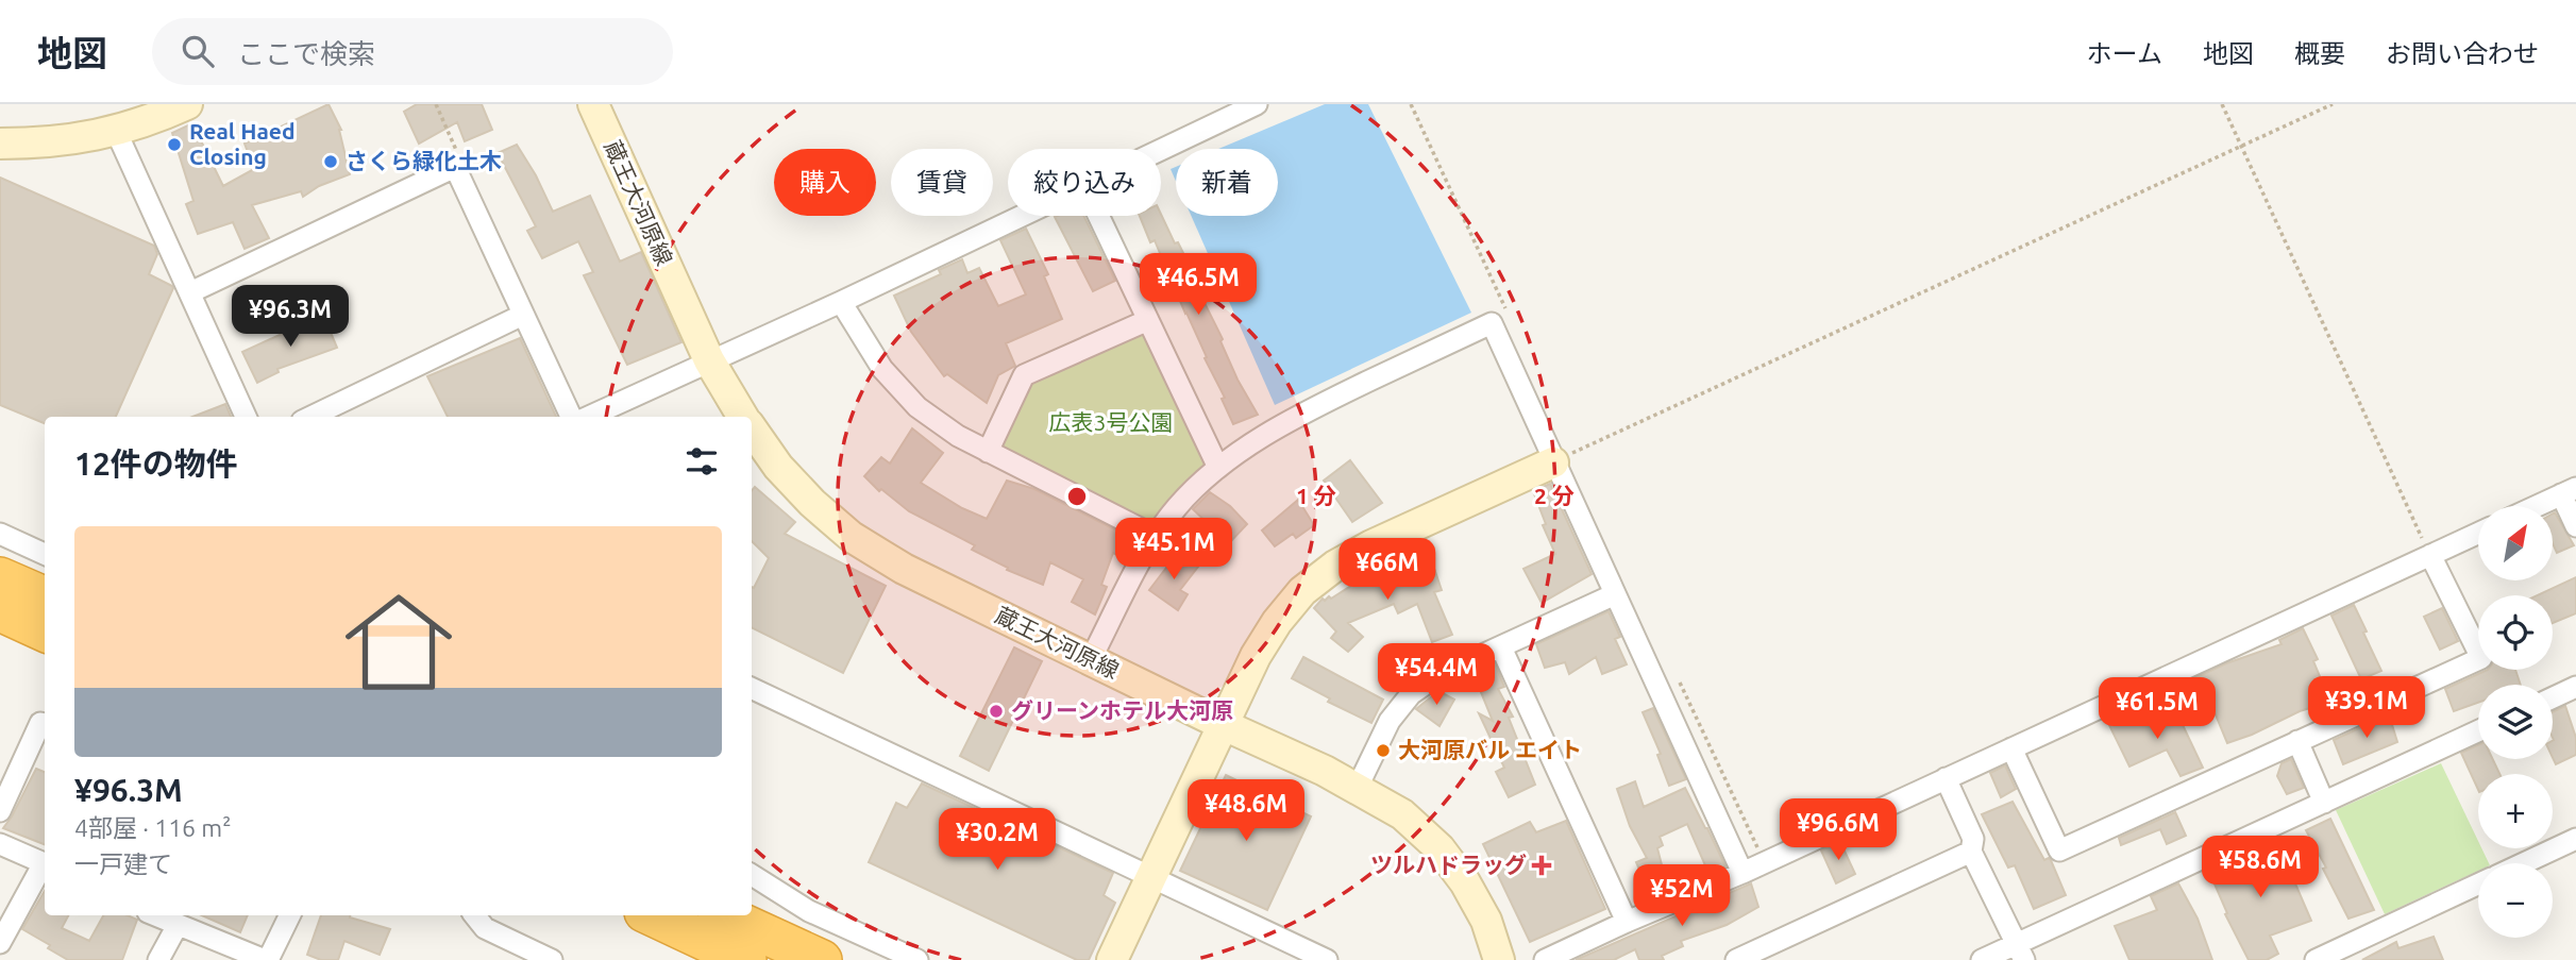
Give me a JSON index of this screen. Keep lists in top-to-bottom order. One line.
{"streets":{"main road":["蔵王大河原線"]},"parks":["広表3号公園"],"places":{"other":["Real Haed Closing","さくら緑化土木","グリーンホテル大河原","大河原バル エイト"],"health":["ツルハドラッグ"]},"north":"top right","page":{"header":"地図","search":"ここで検索","nav":["ホーム","地図","概要","お問い合わせ"],"chip":["購入","賃貸","絞り込み","新着"],"price":["¥46.5M","¥96.3M","¥45.1M","¥66M","¥54.4M","¥39.1M","¥61.5M","¥48.6M","¥96.6M","¥30.2M","¥58.6M","¥52M"],"heading":"12件の物件","map_buttons":["+","−"],"list":[{"name":"¥96.3M","note":"4部屋 · 116 m² · 一戸建て"}]},"rings":["1 分","2 分"]}
